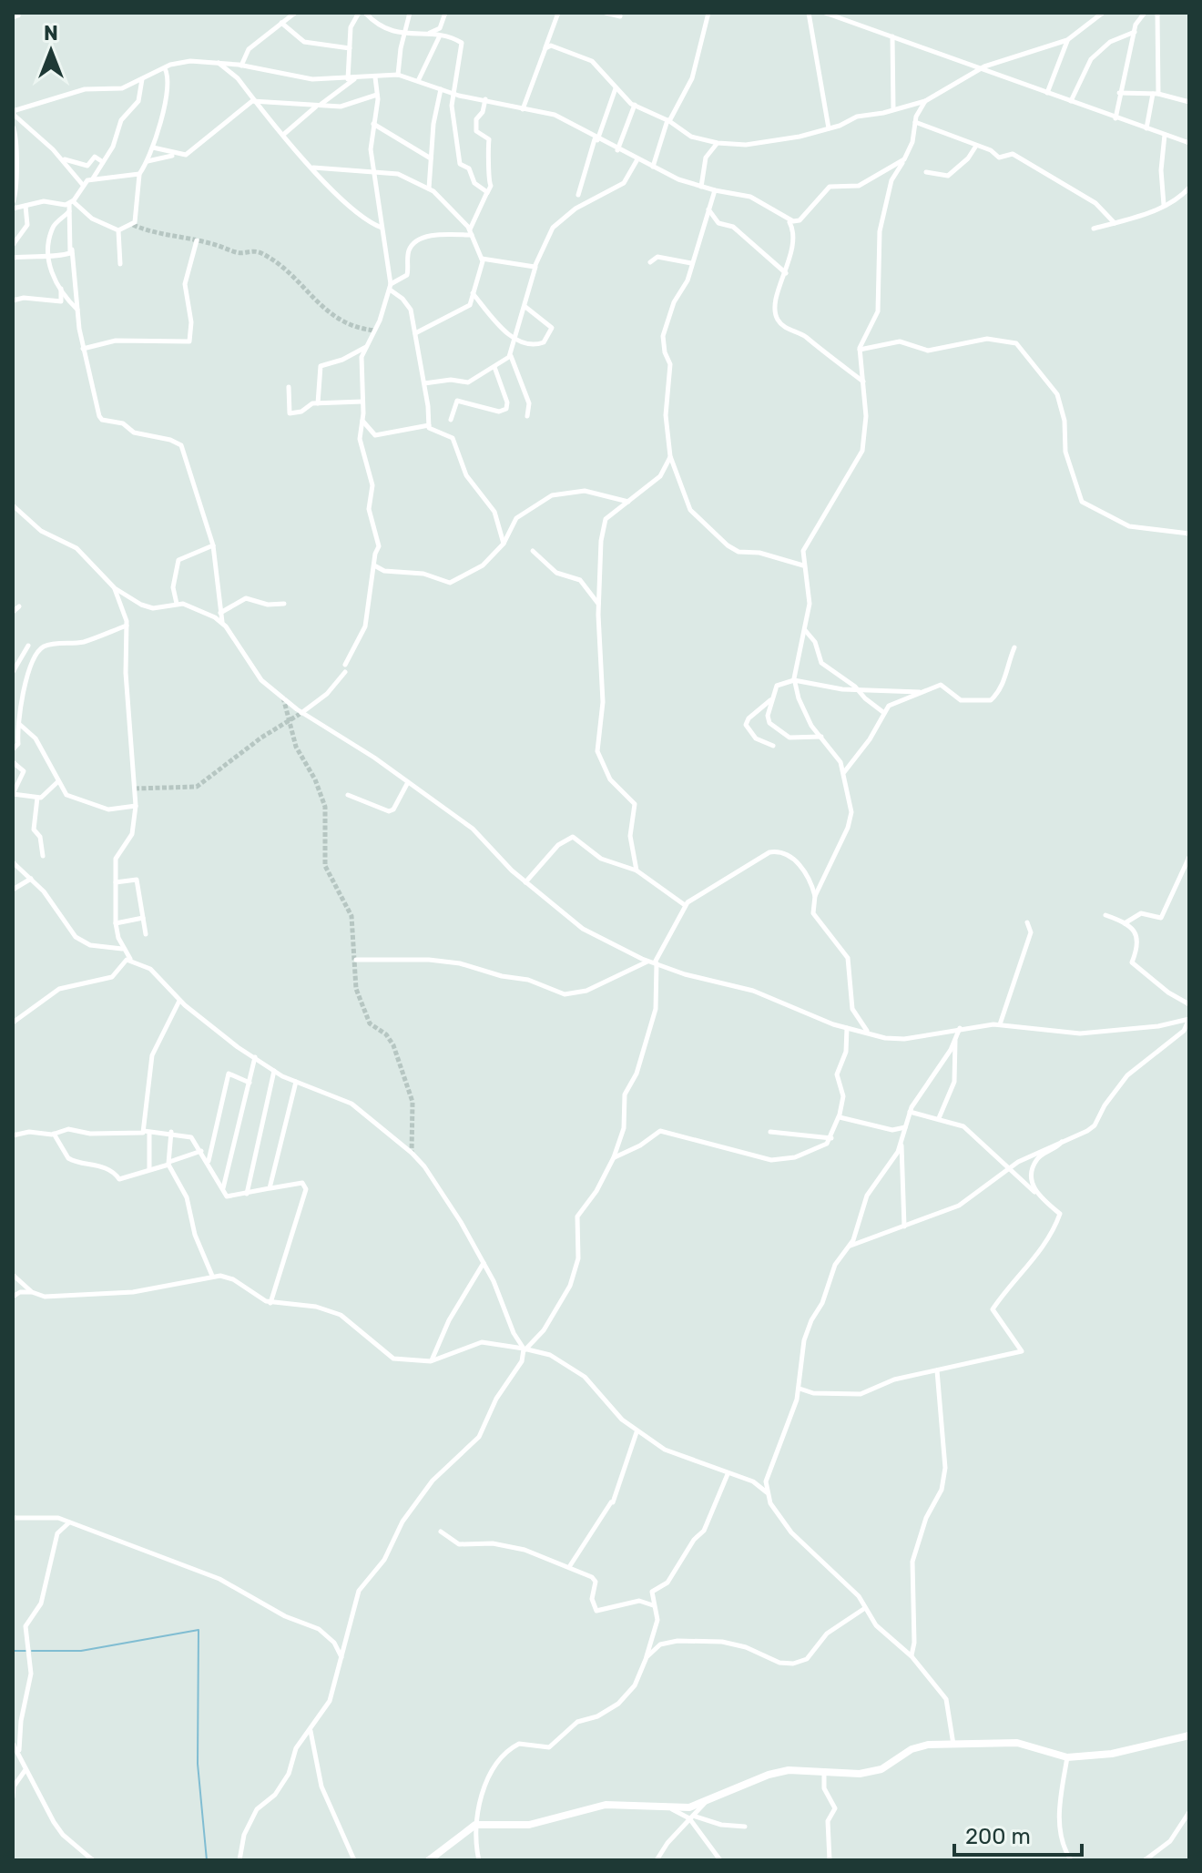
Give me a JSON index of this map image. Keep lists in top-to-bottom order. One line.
{"scale_bar":"200 m","north":"top"}
